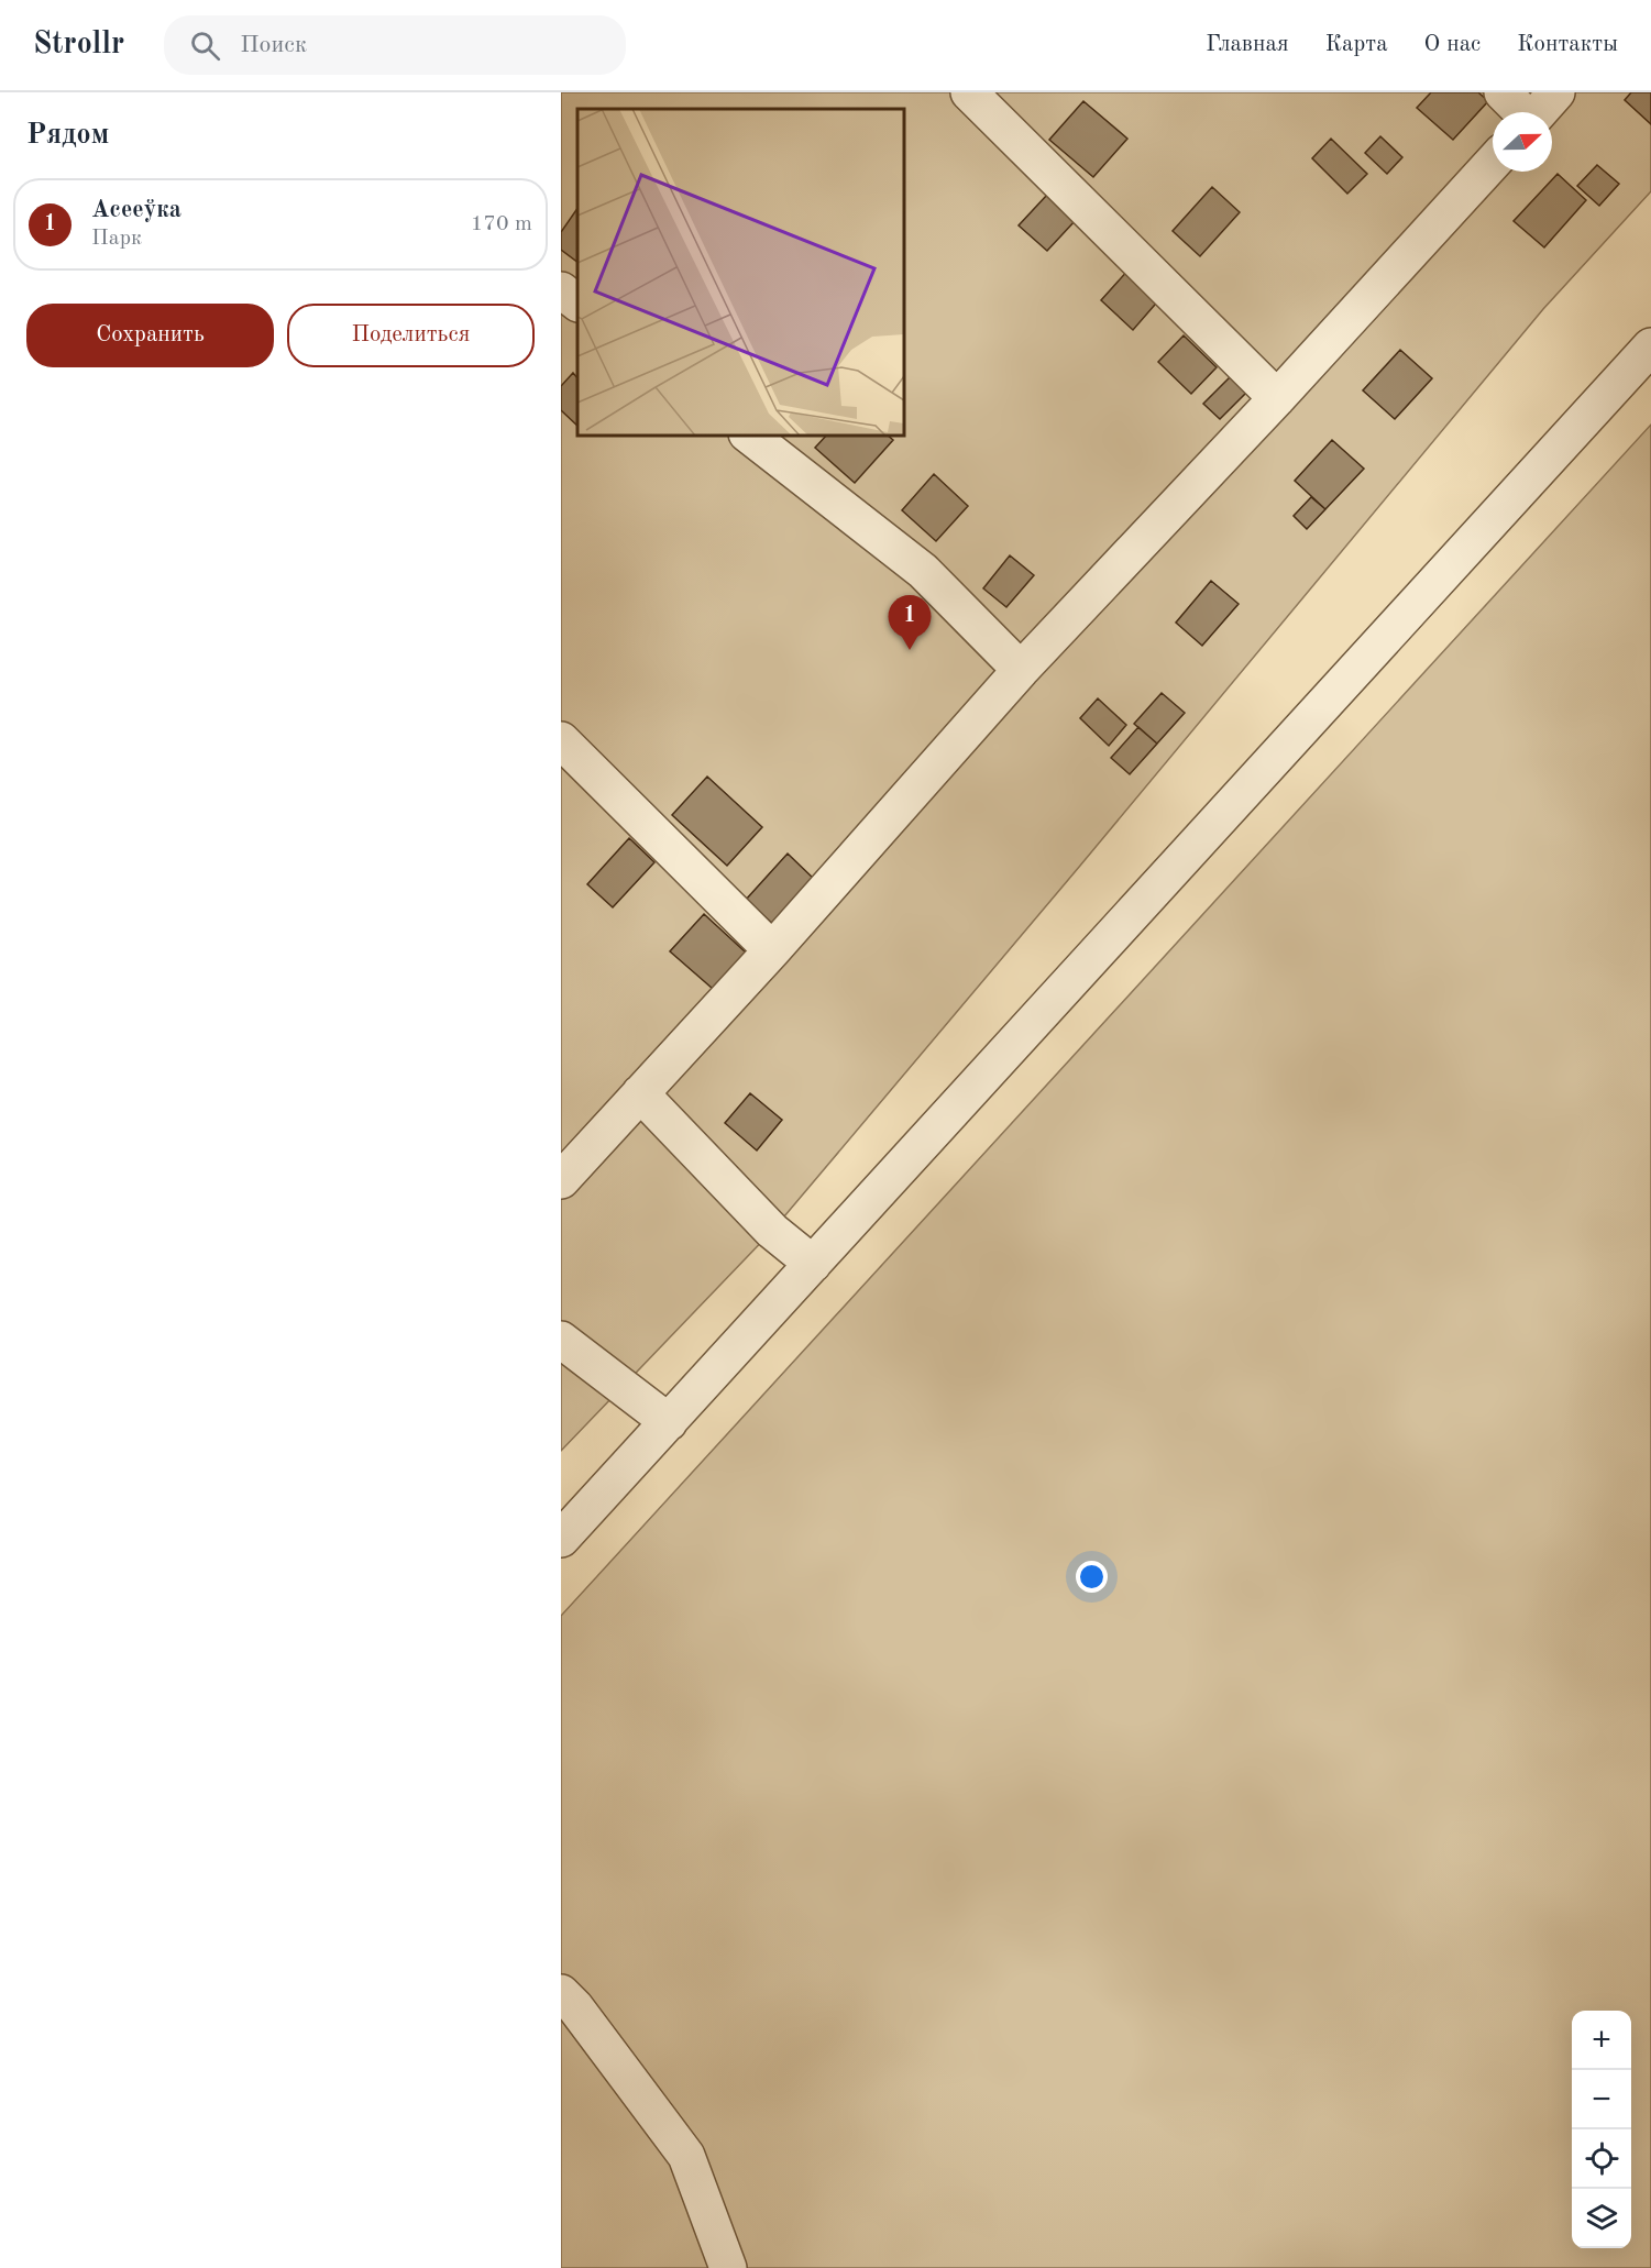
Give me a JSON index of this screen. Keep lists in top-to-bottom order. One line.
{"north":"right","page":{"header":"Strollr","search":"Поиск","nav":["Главная","Карта","О нас","Контакты"],"heading":"Рядом","list":[{"mark":"1","name":"Асееўка","note":"Парк","value":"170 m"}],"buttons":["Сохранить","Поделиться"],"pins":"1","map_buttons":["+","−"]}}
